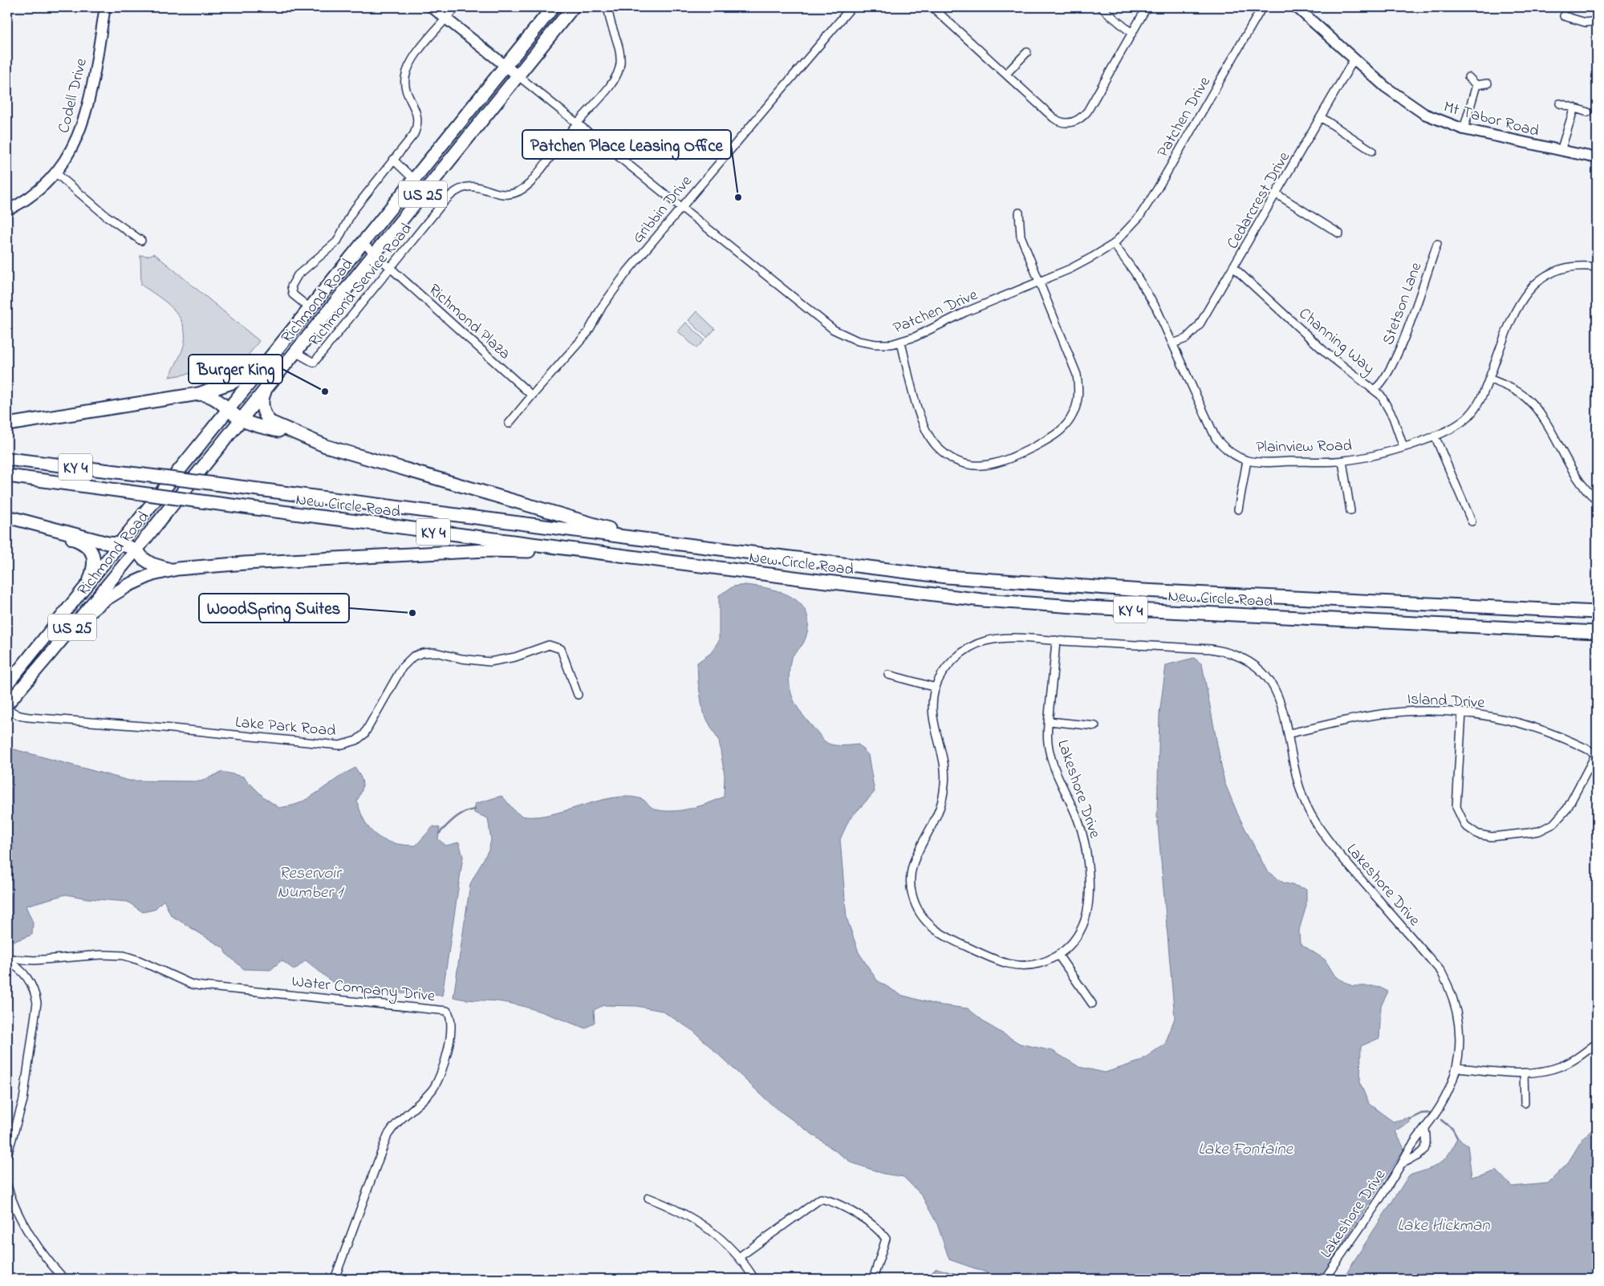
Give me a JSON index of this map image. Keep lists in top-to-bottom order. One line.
{"streets":{"highway":["US 25","Richmond Road","KY 4","New Circle Road"],"street":["Codell Drive","Patchen Drive","Mt Tabor Road","Cedarcrest Drive","Gribbin Drive","Richmond Service Road","Stetson Lane","Richmond Plaza","Channing Way","Plainview Road","Island Drive","Lake Park Road","Lakeshore Drive","Water Company Drive"]},"crossings":[["Patchen Drive","Gribbin Drive"],["Patchen Drive","Richmond Service Road"],["Patchen Drive","Richmond Road"],["Patchen Drive","Plainview Road"],["Mt Tabor Road","Cedarcrest Drive"],["Cedarcrest Drive","Channing Way"],["Cedarcrest Drive","Plainview Road"],["Gribbin Drive","Richmond Plaza"],["Richmond Service Road","Richmond Road"],["Richmond Service Road","Richmond Plaza"],["Richmond Road","Richmond Plaza"],["Stetson Lane","Channing Way"],["Channing Way","Plainview Road"],["Island Drive","Lakeshore Drive"]],"water":["Reservoir Number 1","Lake Fontaine","Lake Hickman"],"places":["Patchen Place Leasing Office","Burger King","WoodSpring Suites"]}
